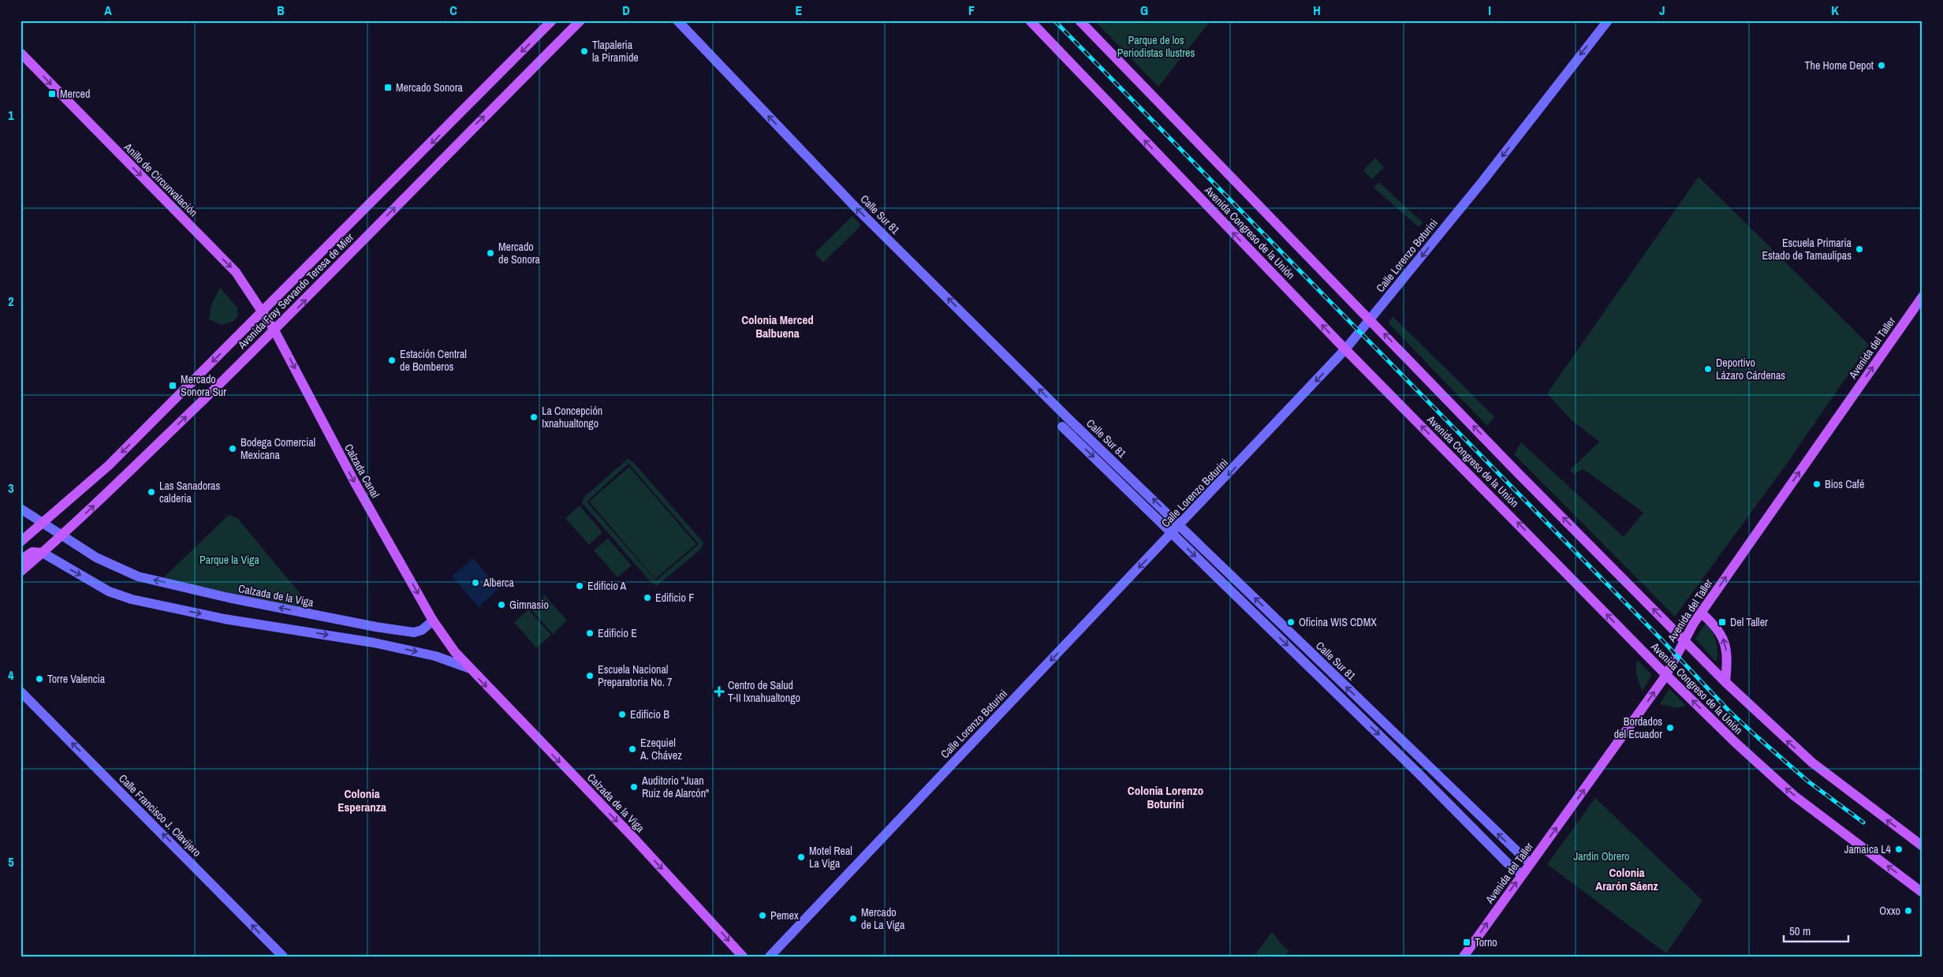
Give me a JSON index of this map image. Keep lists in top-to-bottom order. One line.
{"streets":{"main road":["Anillo de Circunvalación","Avenida Congreso de la Unión","Avenida Fray Servando Teresa de Mier","Avenida del Taller","Calzada Canal","Calzada de la Viga"],"street":["Calle Sur 81","Calle Lorenzo Boturini","Calle Francisco J. Clavijero"]},"crossings":[["Anillo de Circunvalación","Avenida Fray Servando Teresa de Mier"],["Anillo de Circunvalación","Calzada Canal"],["Calle Sur 81","Calle Lorenzo Boturini"],["Calle Sur 81","Avenida del Taller"],["Avenida Congreso de la Unión","Calle Lorenzo Boturini"],["Avenida Congreso de la Unión","Avenida del Taller"],["Avenida Fray Servando Teresa de Mier","Calzada Canal"],["Avenida Fray Servando Teresa de Mier","Calzada de la Viga"],["Calzada Canal","Calzada de la Viga"]],"one_way":["Anillo de Circunvalación","Calle Lorenzo Boturini","Avenida del Taller","Calzada Canal","Calle Francisco J. Clavijero"],"districts":["Colonia Merced Balbuena","Colonia Lorenzo Boturini","Colonia Esperanza","Colonia Ararón Sáenz"],"parks":["Parque de los Periodistas Ilustres","Parque la Viga","Jardin Obrero"],"places":{"other":["Tlapaleria la Piramide","The Home Depot","Escuela Primaria Estado de Tamaulipas","Mercado de Sonora","Estación Central de Bomberos","Deportivo Lázaro Cárdenas","La Concepción Ixnahualtongo","Bodega Comercial Mexicana","Bios Café","Las Sanadoras calderia","Alberca","Edificio A","Edificio F","Gimnasio","Oficina WIS CDMX","Edificio E","Escuela Nacional Preparatoria No. 7","Torre Valencia","Edificio B","Bordados del Ecuador","Ezequiel A. Chávez","Auditorio \"Juan Ruiz de Alarcón\"","Jamaica L4","Motel Real La Viga","Oxxo","Pemex","Mercado de La Viga"],"transit":["Mercado Sonora","Merced","Mercado Sonora Sur","Del Taller","Torno"],"health":["Centro de Salud T-II Ixnahualtongo"]},"scale_bar":"50 m","grid":{"columns":["A","B","C","D","E","F","G","H","I","J","K"],"rows":["1","2","3","4","5"]}}
